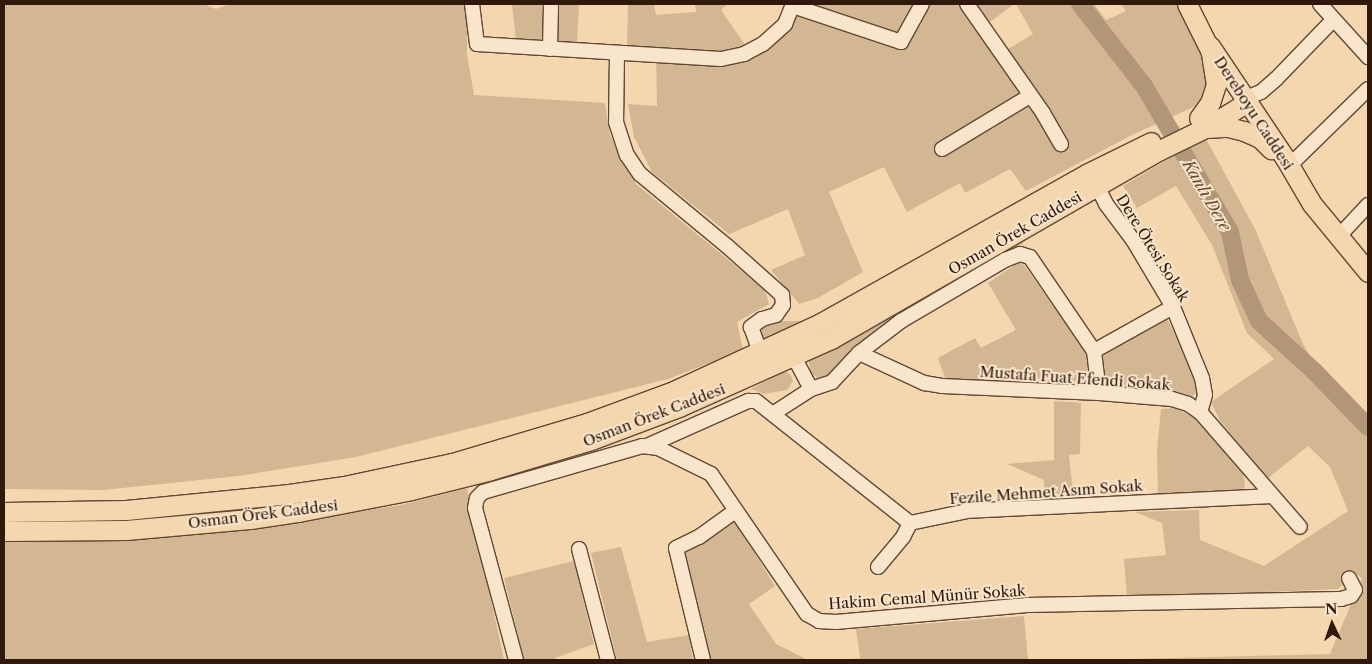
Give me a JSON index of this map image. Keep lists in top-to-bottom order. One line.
{"streets":{"main road":["Dereboyu Caddesi","Osman Örek Caddesi"],"street":["Dere Ötesi Sokak","Mustafa Fuat Efendi Sokak","Fezile Mehmet Asım Sokak","Hakim Cemal Münür Sokak"]},"crossings":[["Dereboyu Caddesi","Osman Örek Caddesi"],["Osman Örek Caddesi","Dere Ötesi Sokak"],["Dere Ötesi Sokak","Mustafa Fuat Efendi Sokak"],["Mustafa Fuat Efendi Sokak","Fezile Mehmet Asım Sokak"]],"water":["Kanlı Dere"],"north":"top"}
